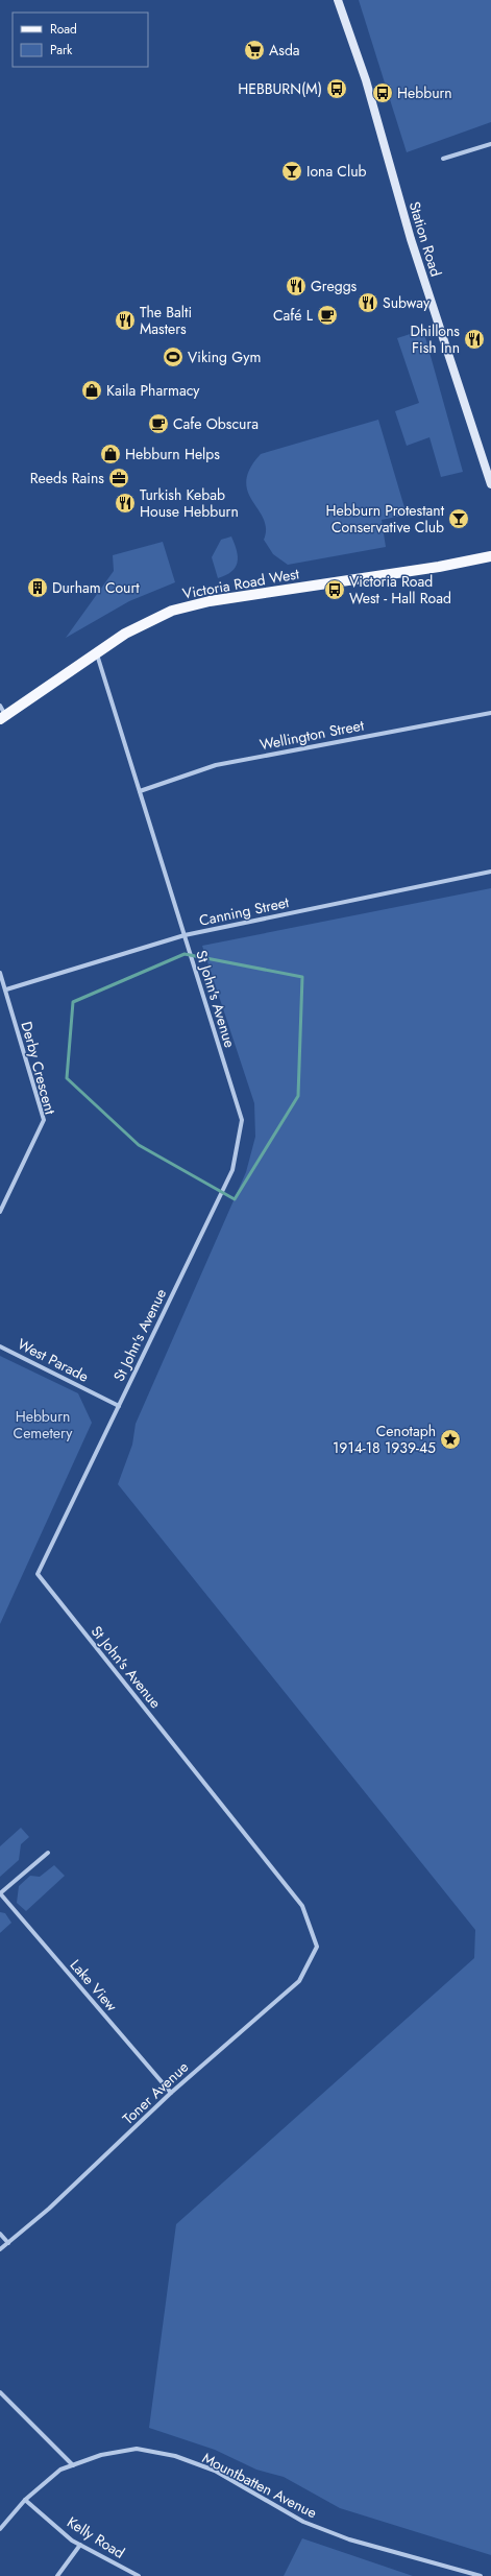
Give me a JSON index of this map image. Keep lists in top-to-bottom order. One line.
{"streets":{"main road":["Station Road","Victoria Road West"],"street":["Wellington Street","Canning Street","St John's Avenue","Derby Crescent","West Parade","Lake View","Toner Avenue","Mountbatten Avenue","Kelly Road"]},"crossings":[["Victoria Road West","St John's Avenue"],["Wellington Street","St John's Avenue"],["Canning Street","St John's Avenue"],["Canning Street","Derby Crescent"],["St John's Avenue","West Parade"],["St John's Avenue","Toner Avenue"],["Lake View","Toner Avenue"],["Mountbatten Avenue","Kelly Road"]],"parks":["Hebburn Cemetery"],"places":{"supermarket":["Asda"],"bus stop":["HEBBURN(M)","Hebburn","Victoria Road West - Hall Road"],"bar":["Iona Club","Hebburn Protestant Conservative Club"],"restaurant":["Greggs","Subway","The Balti Masters","Dhillons Fish Inn","Turkish Kebab House Hebburn"],"cafe":["Café L","Cafe Obscura"],"sports":["Viking Gym"],"shop":["Kaila Pharmacy","Hebburn Helps"],"office":["Reeds Rains"],"building":["Durham Court"],"place":["Cenotaph 1914-18 1939-45"]},"legend":["Road","Park"]}
